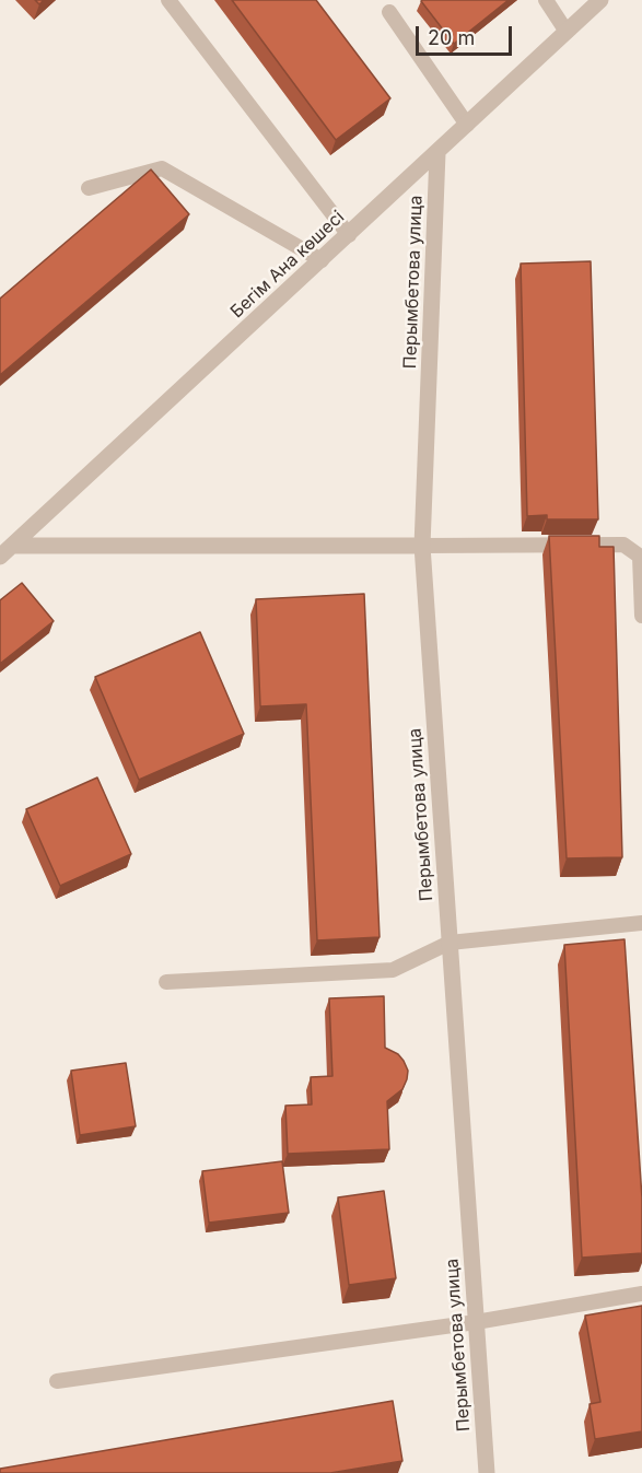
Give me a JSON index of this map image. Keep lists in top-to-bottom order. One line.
{"streets":{"street":["Бегім Ана көшесі","Перымбетова улица"]},"crossings":[["Бегім Ана көшесі","Перымбетова улица"]],"scale_bar":"20 m"}
